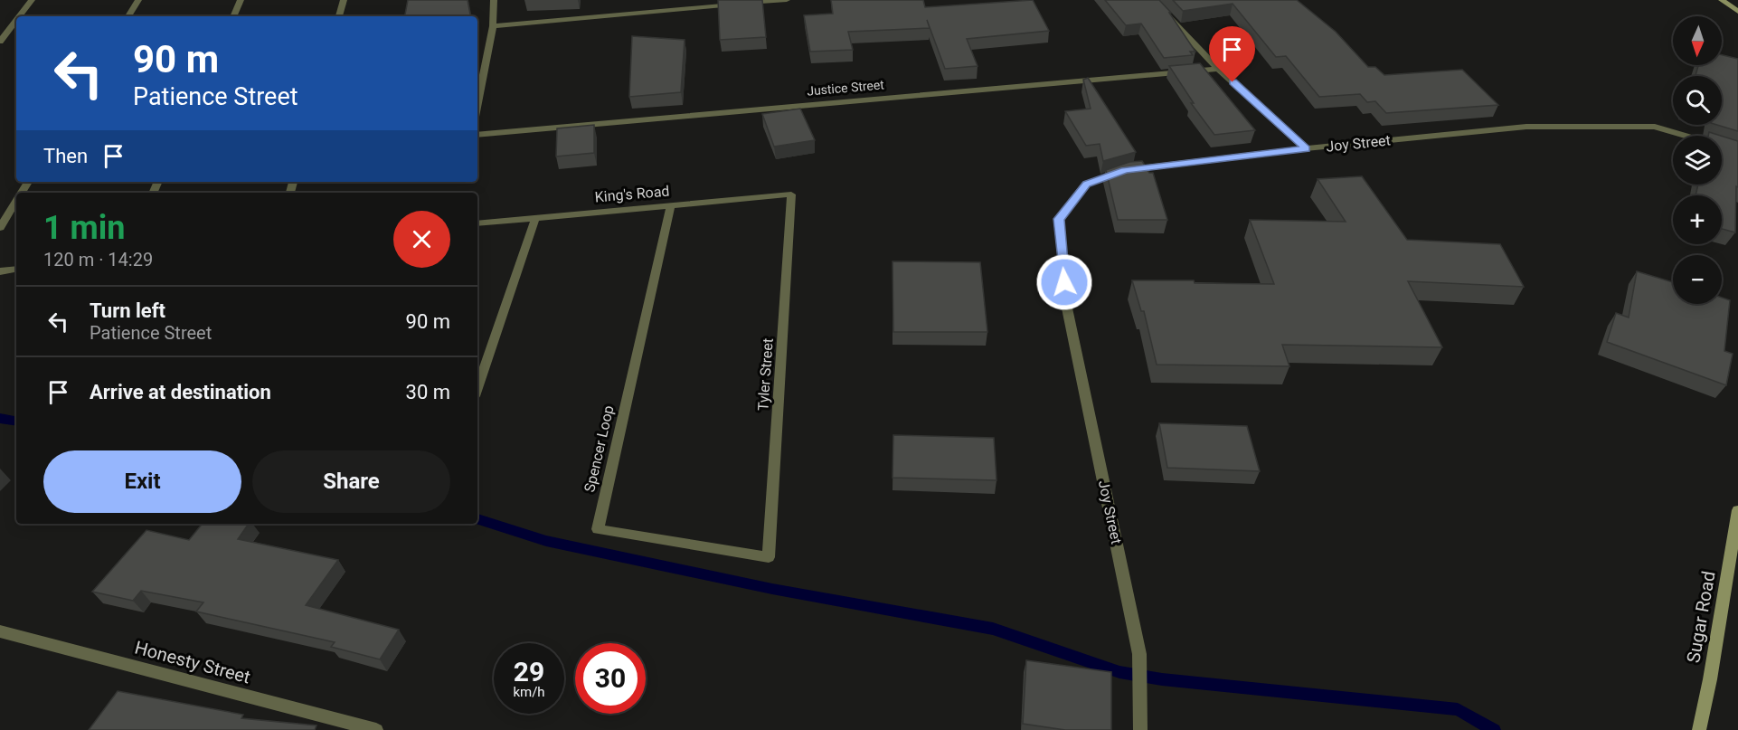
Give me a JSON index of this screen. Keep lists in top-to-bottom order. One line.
{"streets":{"main road":["Sugar Road"],"street":["Justice Street","Joy Street","King's Road","Tyler Street","Spencer Loop","Honesty Street"]},"crossings":[["King's Road","Tyler Street"],["King's Road","Spencer Loop"],["Tyler Street","Spencer Loop"]],"north":"bottom","page":{"map_buttons":["+","−"],"turn":["90 m","Patience Street"],"then":"Then","heading":["1 min","120 m · 14:29"],"list":[{"name":"Turn left","note":"Patience Street","value":"90 m"},{"name":"Arrive at destination","value":"30 m"}],"buttons":["Exit","Share"],"speed":"29 km/h","limit":"30"}}
